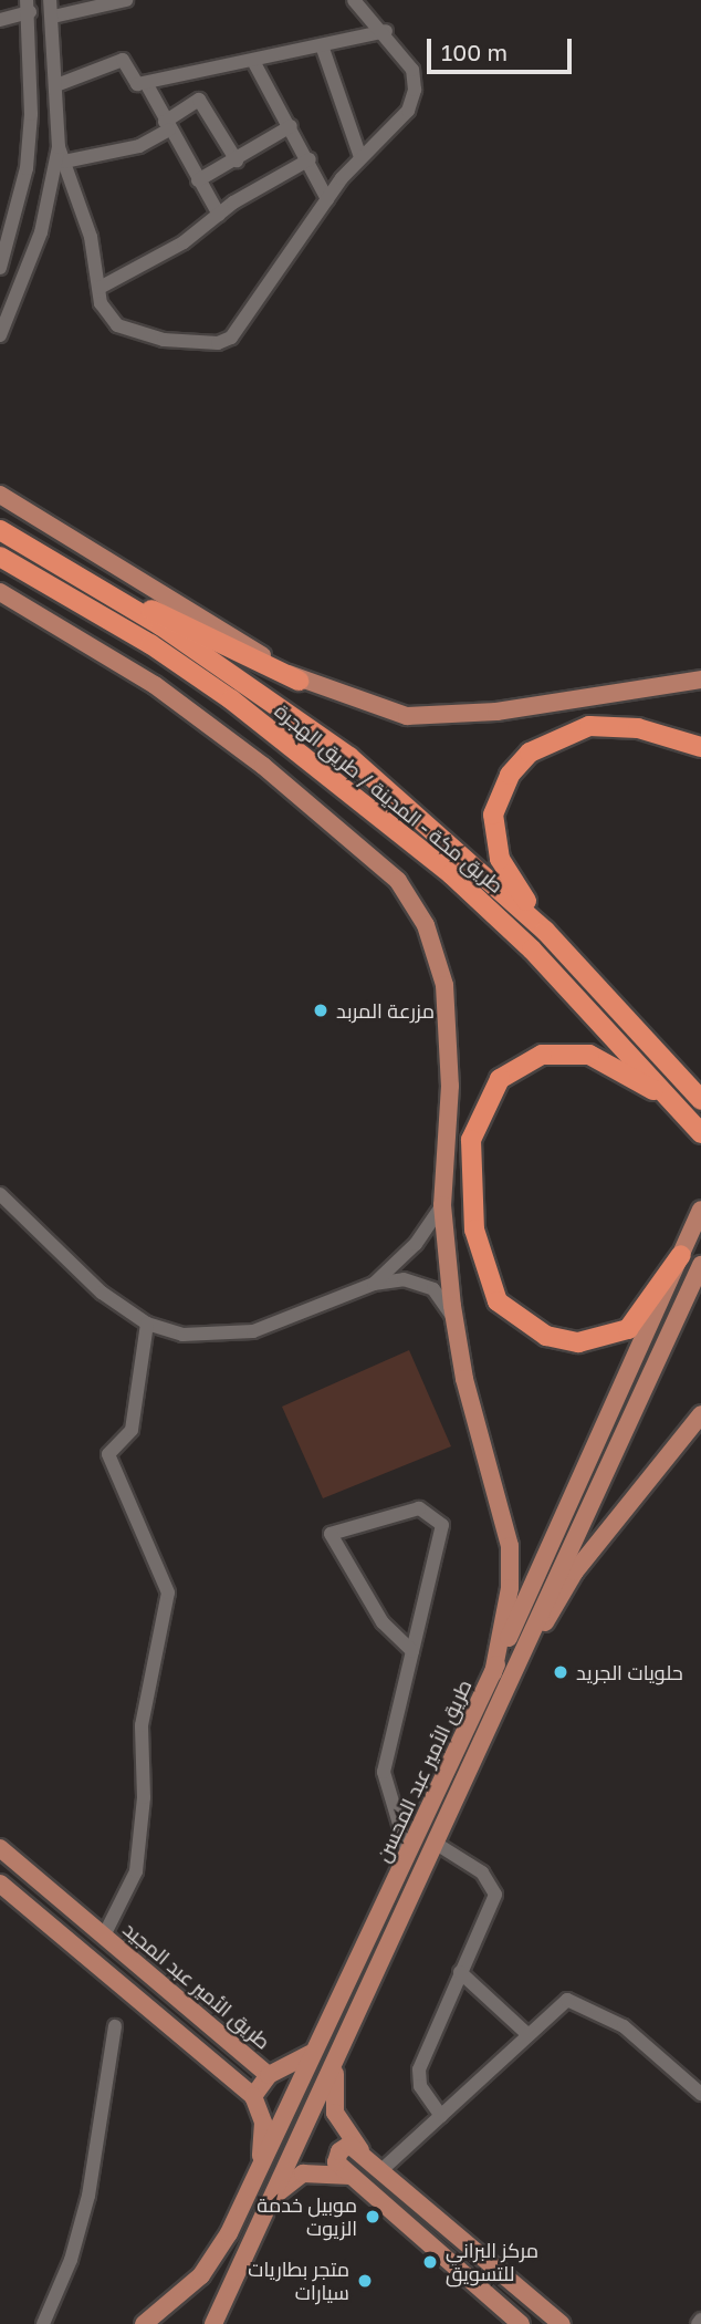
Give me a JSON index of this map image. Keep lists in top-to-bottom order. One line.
{"streets":{"highway":["طريق مكة - المدينة / طريق الهجرة"],"main road":["طريق الأمير عبد المحسن","طريق الأمير عبد المجيد"]},"places":["مزرعة المربد","حلويات الجريد","موبيل خدمة الزيوت","مركز البراني للتسويق","متجر بطاريات سيارات"],"scale_bar":"100 m"}
